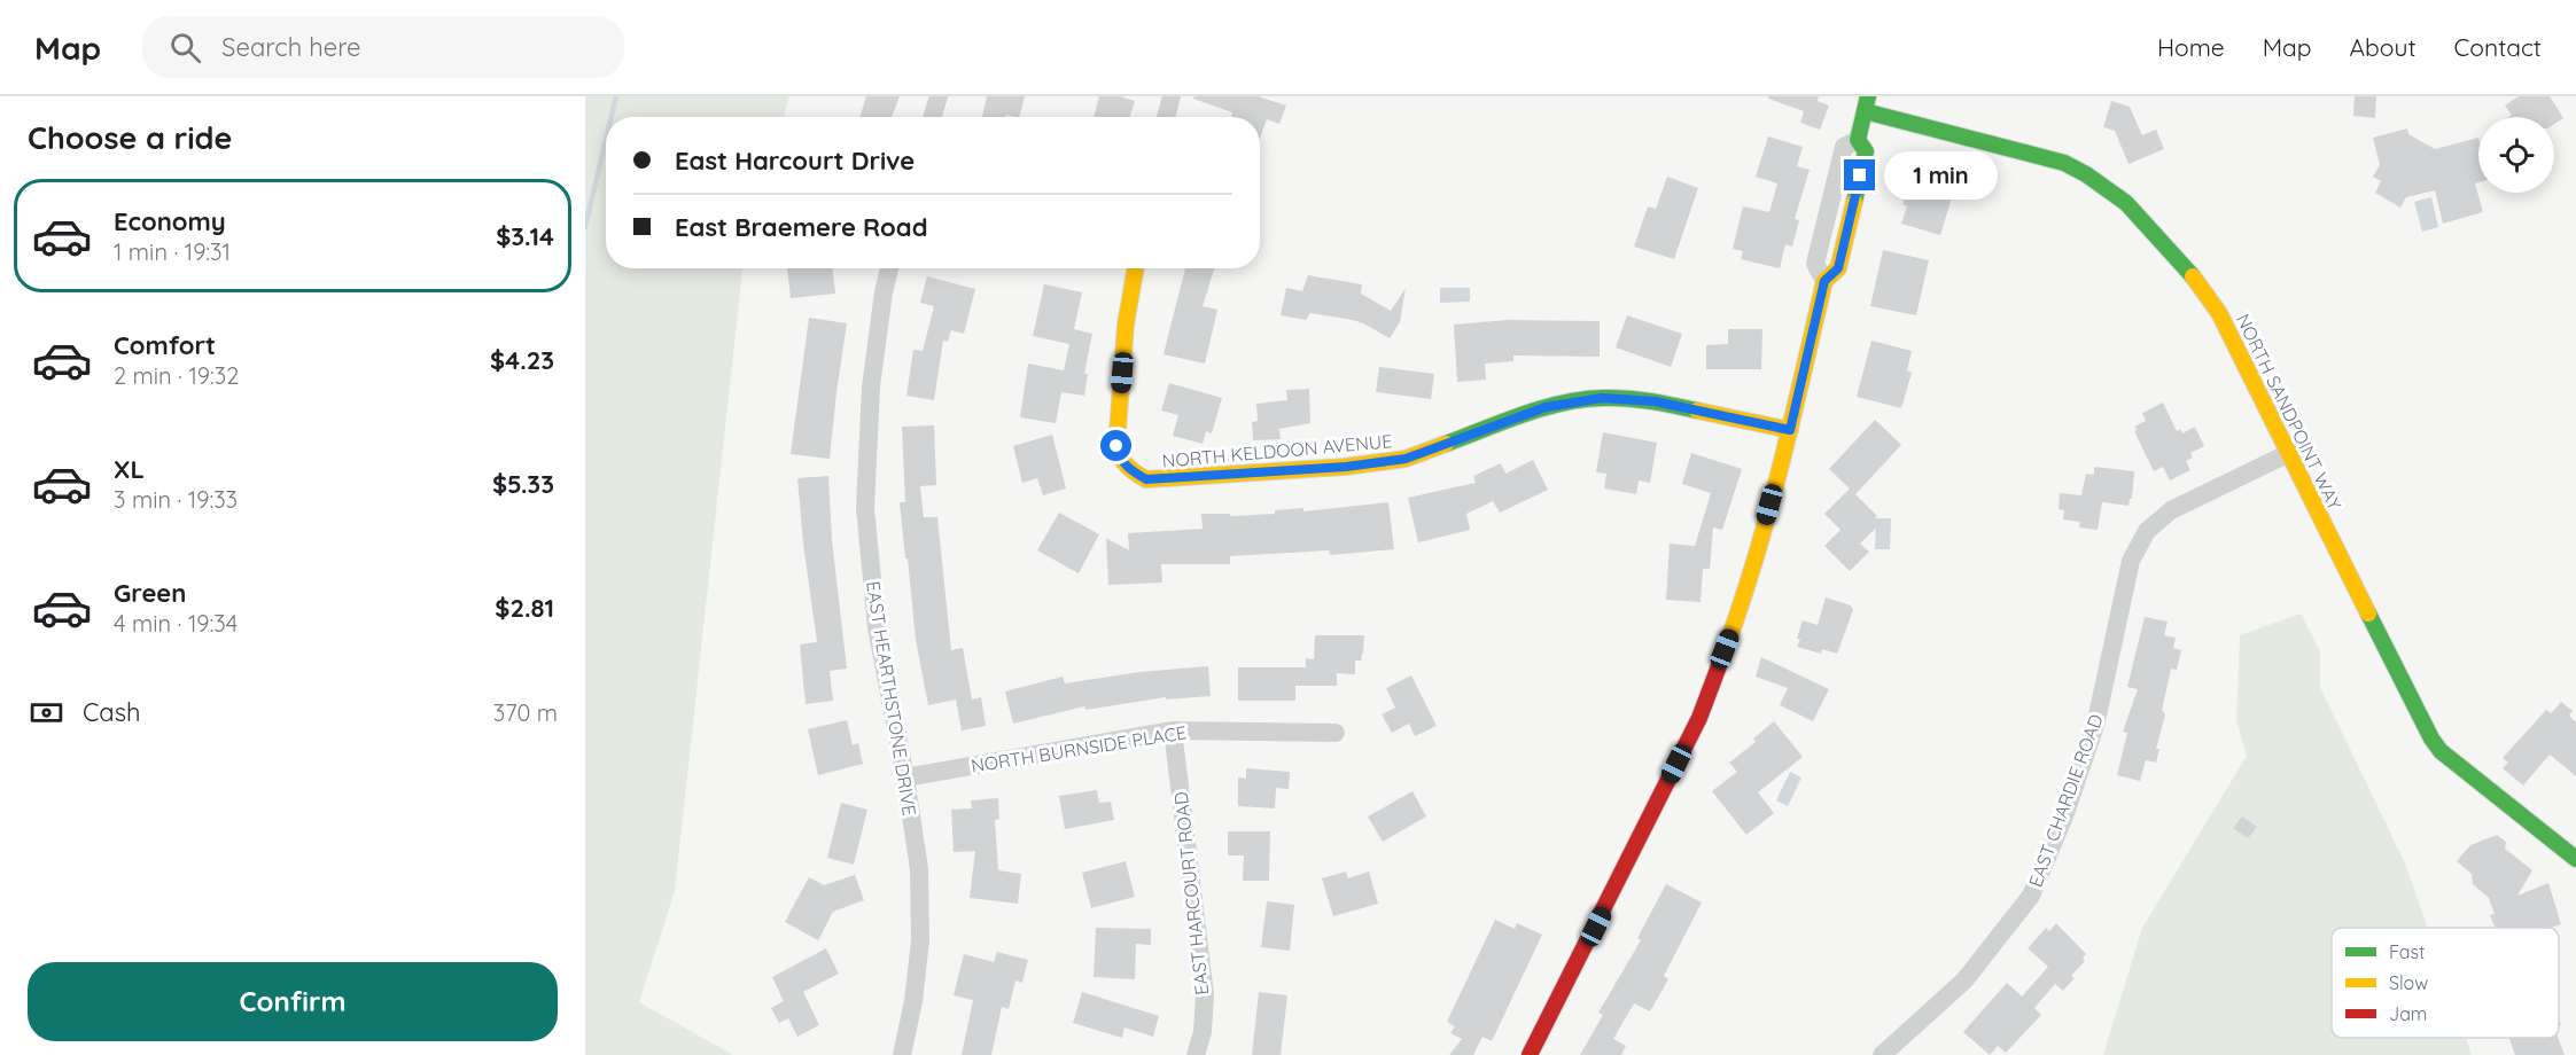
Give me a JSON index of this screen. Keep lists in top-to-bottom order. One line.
{"streets":{"street":["NORTH SANDPOINT WAY","NORTH KELDOON AVENUE","EAST HEARTHSTONE DRIVE","NORTH BURNSIDE PLACE","EAST CHARDIE ROAD","EAST HARCOURT ROAD"]},"crossings":[["NORTH SANDPOINT WAY","EAST CHARDIE ROAD"],["EAST HEARTHSTONE DRIVE","NORTH BURNSIDE PLACE"],["NORTH BURNSIDE PLACE","EAST HARCOURT ROAD"]],"legend":["Fast","Slow","Jam"],"page":{"header":"Map","search":"Search here","nav":["Home","Map","About","Contact"],"heading":"Choose a ride","banner":["East Harcourt Drive","East Braemere Road"],"bubble":"1 min","list":[{"name":"Economy","note":"1 min · 19:31","value":"$3.14"},{"name":"Comfort","note":"2 min · 19:32","value":"$4.23"},{"name":"XL","note":"3 min · 19:33","value":"$5.33"},{"name":"Green","note":"4 min · 19:34","value":"$2.81"}],"pay":["Cash","370 m"],"buttons":"Confirm"}}
